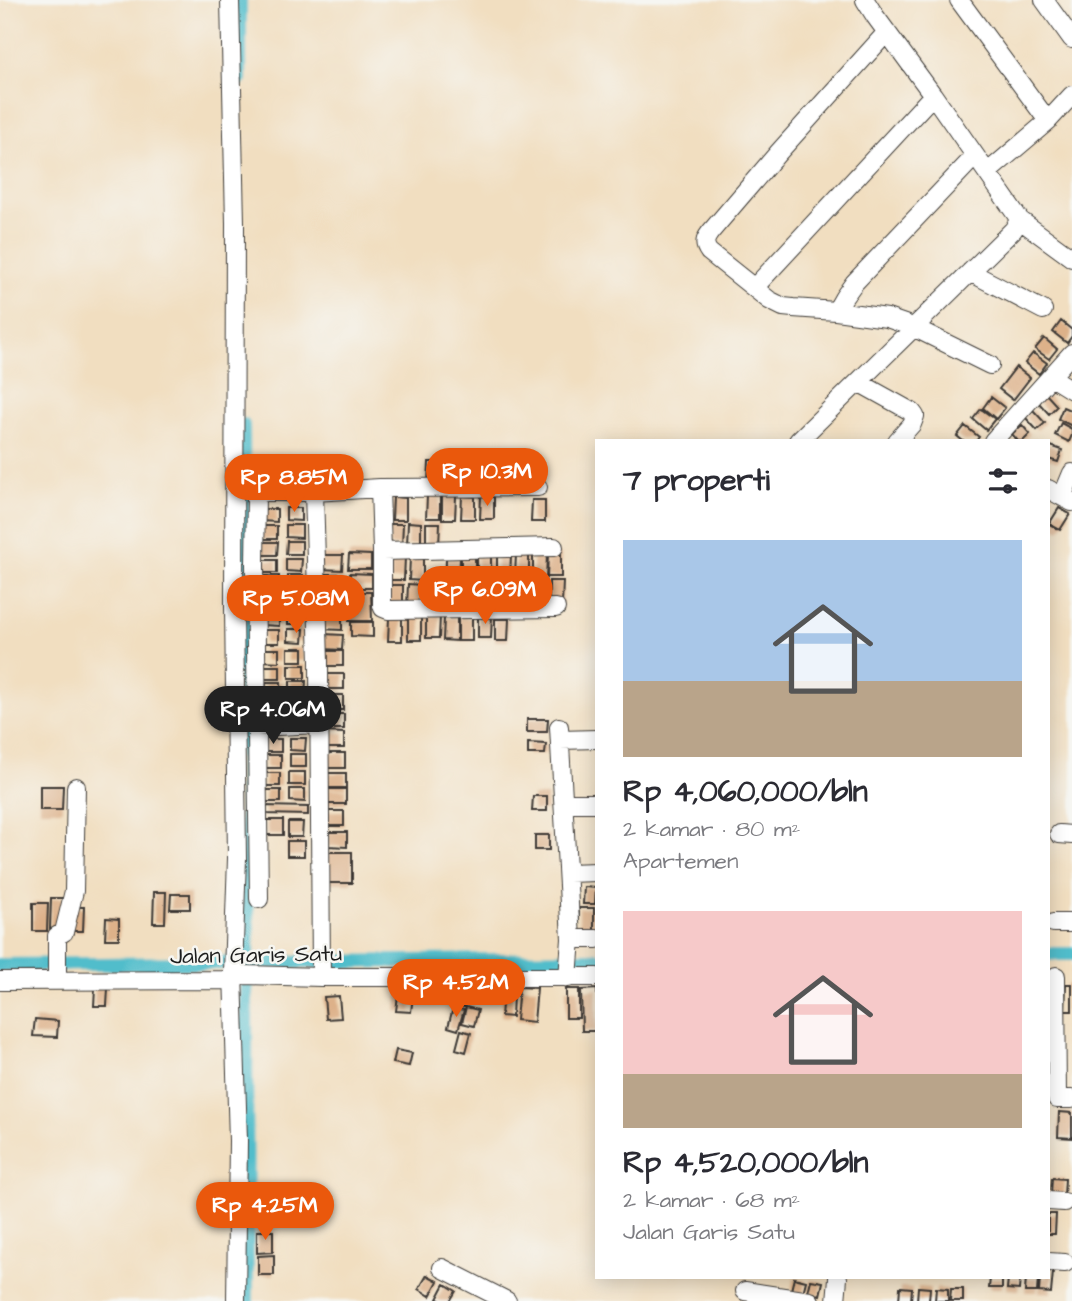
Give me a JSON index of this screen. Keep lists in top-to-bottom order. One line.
{"streets":{"street":["Jalan Garis Satu"]},"page":{"heading":"7 properti","price":["Rp 10.3M","Rp 8.85M","Rp 6.09M","Rp 5.08M","Rp 4.06M","Rp 4.52M","Rp 4.25M"],"list":[{"name":"Rp 4,060,000/bln","note":"2 kamar · 80 m² · Apartemen"},{"name":"Rp 4,520,000/bln","note":"2 kamar · 68 m² · Jalan Garis Satu"}]}}
